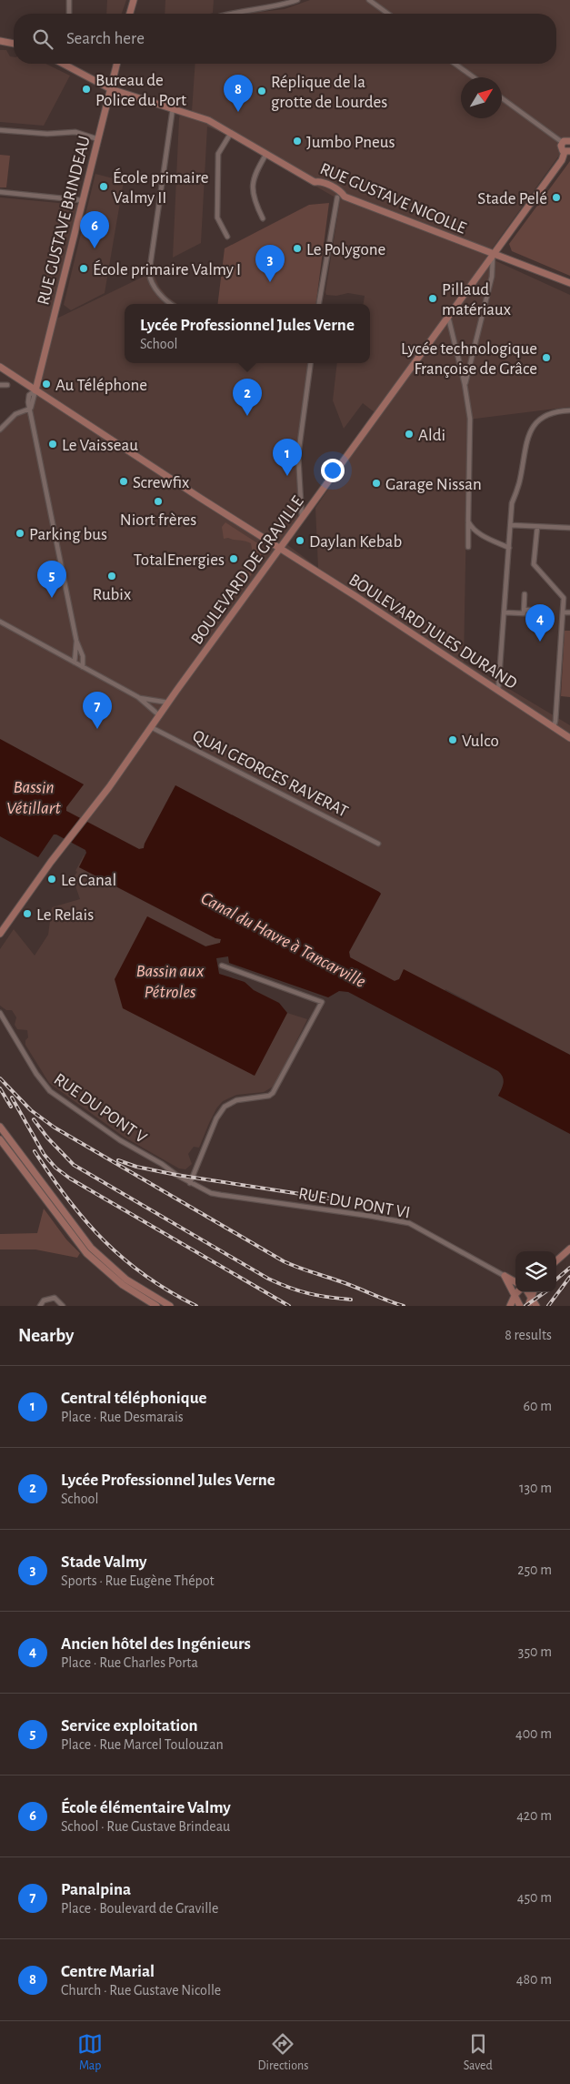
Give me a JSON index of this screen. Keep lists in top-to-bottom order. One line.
{"streets":{"street":["RUE GUSTAVE NICOLLE","RUE GUSTAVE BRINDEAU","BOULEVARD DE GRAVILLE","BOULEVARD JULES DURAND","QUAI GEORGES RAVERAT","RUE DU PONT V","RUE DU PONT VI"]},"crossings":[["RUE GUSTAVE NICOLLE","RUE GUSTAVE BRINDEAU"],["RUE GUSTAVE NICOLLE","BOULEVARD DE GRAVILLE"],["RUE GUSTAVE BRINDEAU","BOULEVARD JULES DURAND"],["BOULEVARD DE GRAVILLE","BOULEVARD JULES DURAND"],["BOULEVARD DE GRAVILLE","QUAI GEORGES RAVERAT"],["RUE DU PONT V","RUE DU PONT VI"]],"water":["Bassin Vétillart","Canal du Havre à Tancarville","Bassin aux Pétroles"],"places":["Bureau de Police du Port","Réplique de la grotte de Lourdes","Jumbo Pneus","École primaire Valmy II","Stade Pelé","Le Polygone","École primaire Valmy I","Pillaud matériaux","Lycée technologique Françoise de Grâce","Au Téléphone","Aldi","Le Vaisseau","Screwfix","Garage Nissan","Niort frères","Parking bus","Daylan Kebab","TotalEnergies","Rubix","Vulco","Le Canal","Le Relais"],"north":"top right","page":{"search":"Search here","pins":["8","6","3","2","1","5","4","7"],"popup":["Lycée Professionnel Jules Verne","School"],"heading":["Nearby","8 results"],"list":[{"mark":"1","name":"Central téléphonique","note":"Place · Rue Desmarais","value":"60 m"},{"mark":"2","name":"Lycée Professionnel Jules Verne","note":"School","value":"130 m"},{"mark":"3","name":"Stade Valmy","note":"Sports · Rue Eugène Thépot","value":"250 m"},{"mark":"4","name":"Ancien hôtel des Ingénieurs","note":"Place · Rue Charles Porta","value":"350 m"},{"mark":"5","name":"Service exploitation","note":"Place · Rue Marcel Toulouzan","value":"400 m"},{"mark":"6","name":"École élémentaire Valmy","note":"School · Rue Gustave Brindeau","value":"420 m"},{"mark":"7","name":"Panalpina","note":"Place · Boulevard de Graville","value":"450 m"},{"mark":"8","name":"Centre Marial","note":"Church · Rue Gustave Nicolle","value":"480 m"}],"nav":["Map","Directions","Saved"]}}
